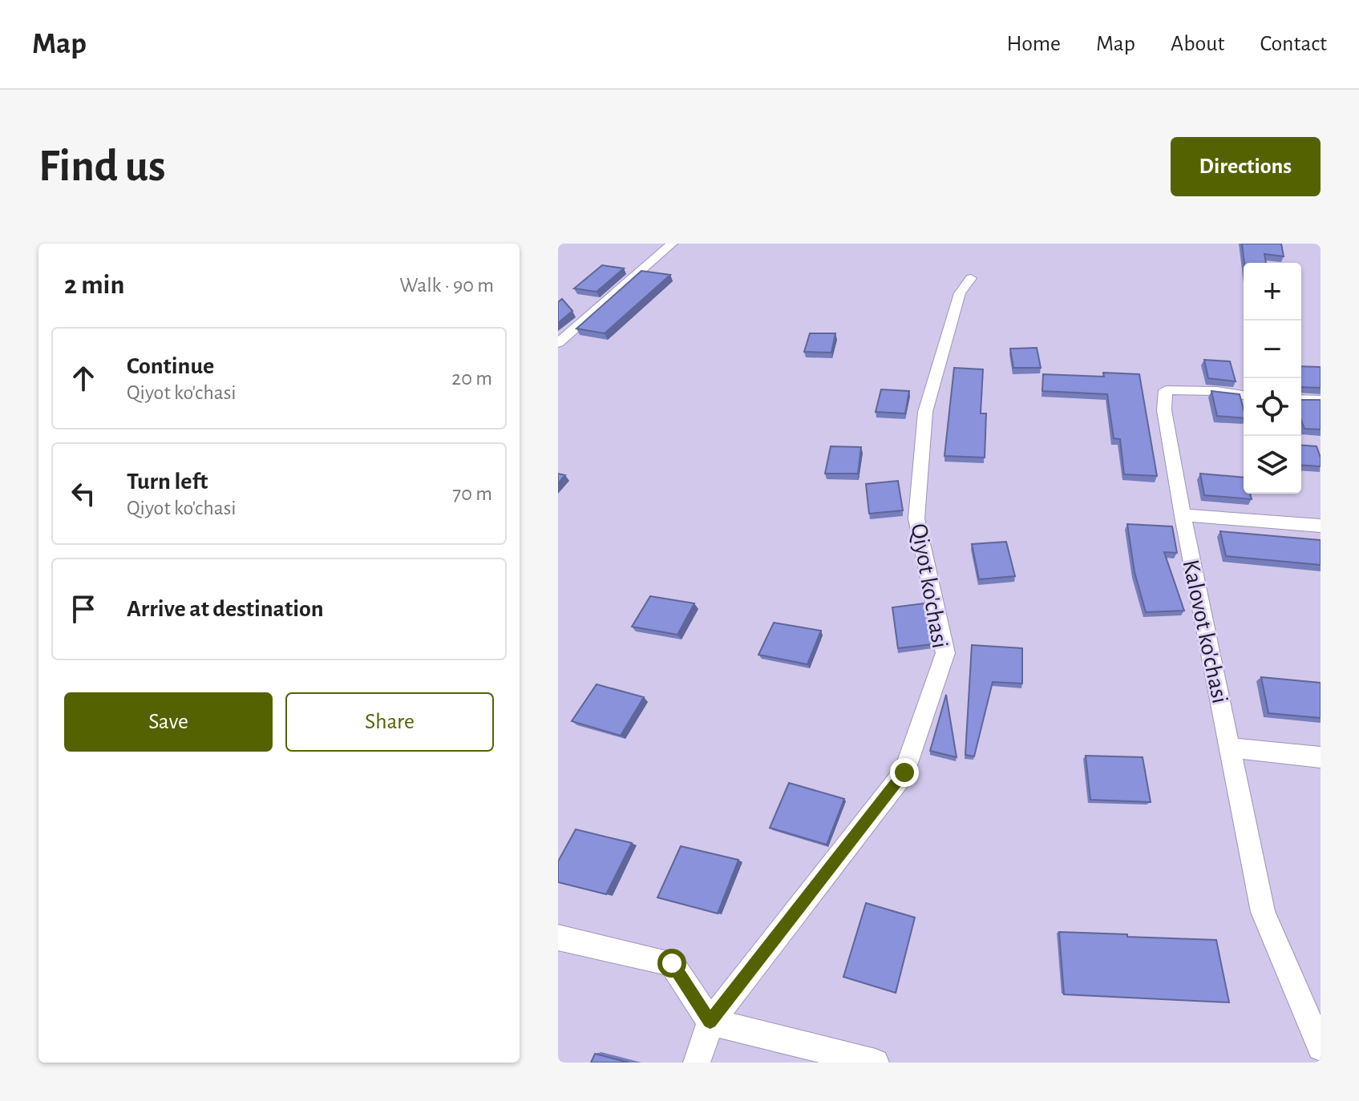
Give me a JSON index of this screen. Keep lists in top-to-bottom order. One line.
{"streets":{"street":["Qiyot ko'chasi","Kalovot ko'chasi"]},"page":{"header":"Map","nav":["Home","Map","About","Contact"],"buttons":["Directions",["Save","Share"]],"title":"Find us","heading":["2 min","Walk · 90 m"],"map_buttons":["+","−"],"list":[["Continue","Qiyot ko'chasi","20 m"],["Turn left","Qiyot ko'chasi","70 m"],"Arrive at destination"]}}
